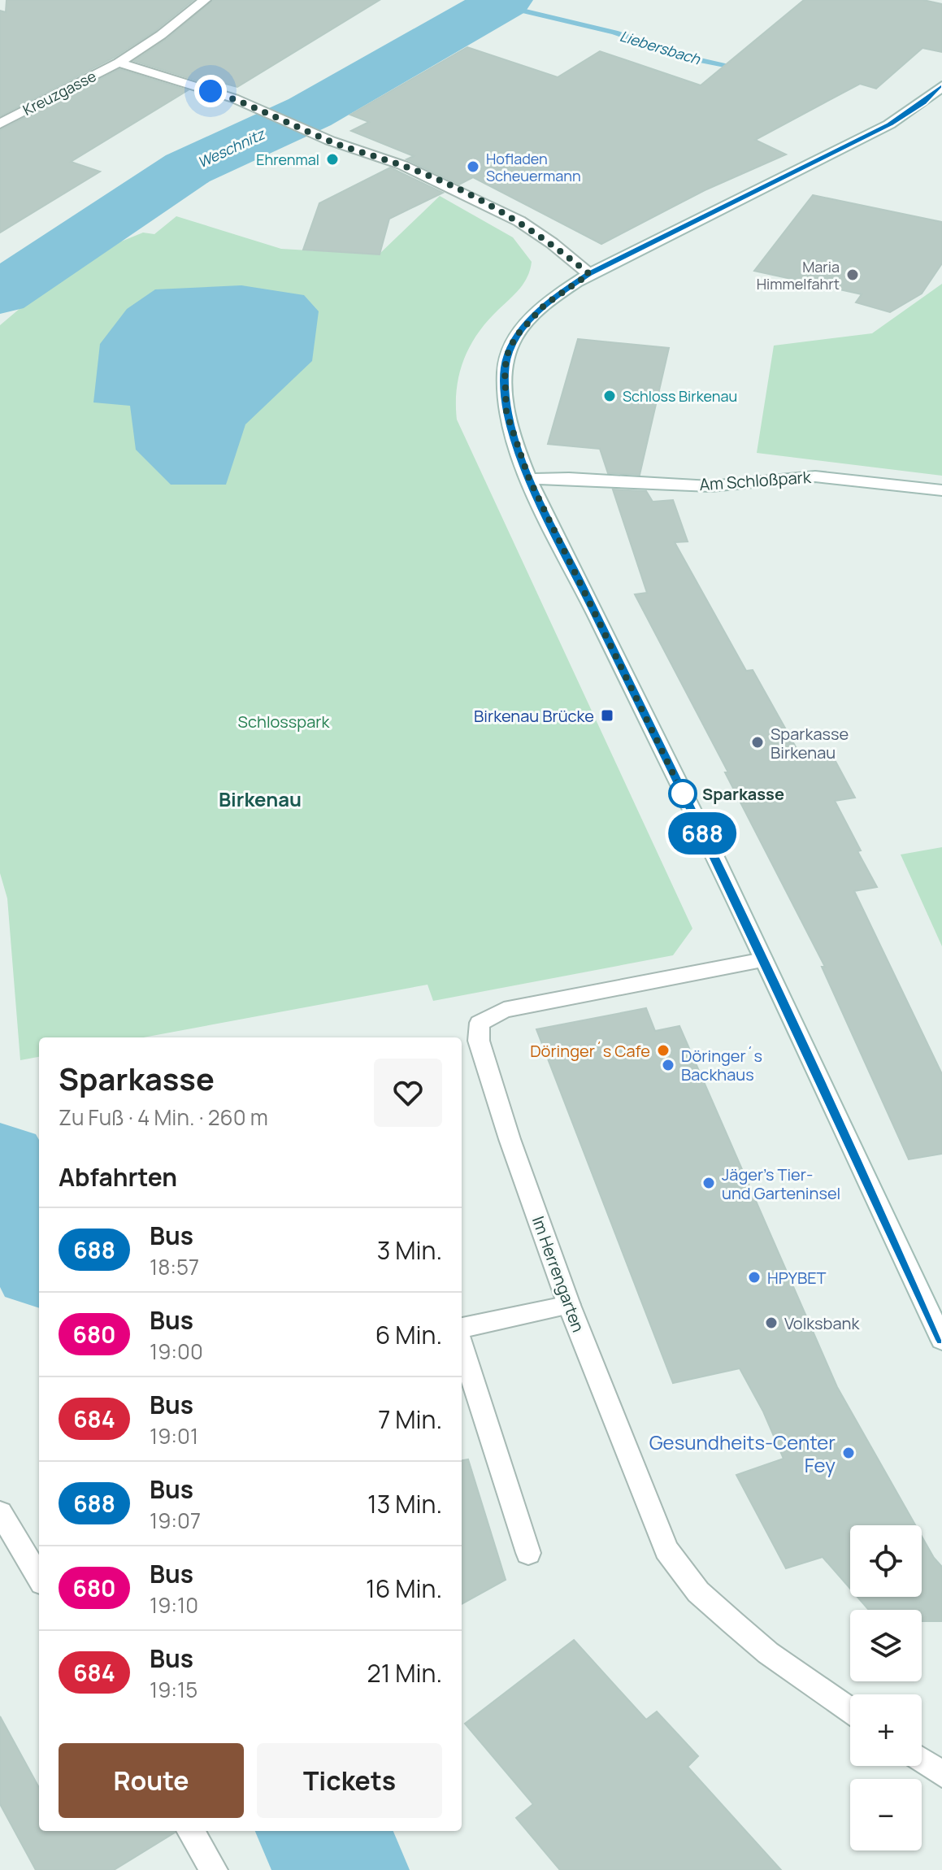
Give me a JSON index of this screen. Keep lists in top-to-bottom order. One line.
{"streets":{"street":["Kreuzgasse","Am Schloßpark","Im Herrengarten"]},"districts":["Birkenau"],"water":["Liebersbach","Weschnitz"],"parks":["Schlosspark"],"places":{"other":["Ehrenmal","Hofladen Scheuermann","Maria Himmelfahrt","Schloss Birkenau","Sparkasse Birkenau","Sparkasse","Döringer´s Cafe","Döringer´s Backhaus","Jäger's Tier- und Garteninsel","HPYBET","Volksbank","Gesundheits-Center Fey"],"transit":["Birkenau Brücke"]},"lines":["bus line 688"],"page":{"on_map":"688","heading":[["Sparkasse","Zu Fuß · 4 Min. · 260 m"],"Abfahrten"],"list":[{"mark":"688","name":"Bus","note":"18:57","value":"3 Min."},{"mark":"680","name":"Bus","note":"19:00","value":"6 Min."},{"mark":"684","name":"Bus","note":"19:01","value":"7 Min."},{"mark":"688","name":"Bus","note":"19:07","value":"13 Min."},{"mark":"680","name":"Bus","note":"19:10","value":"16 Min."},{"mark":"684","name":"Bus","note":"19:15","value":"21 Min."}],"map_buttons":["+","−"],"buttons":["Route","Tickets"]}}
